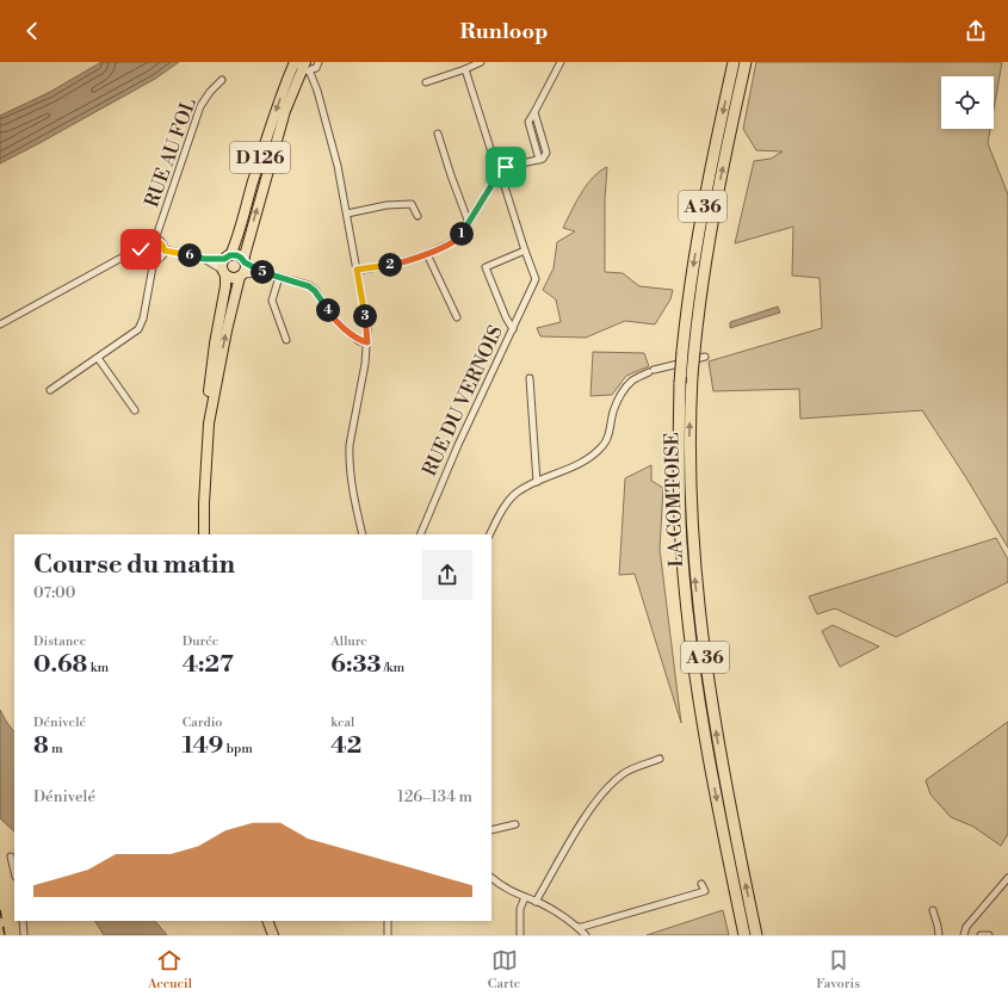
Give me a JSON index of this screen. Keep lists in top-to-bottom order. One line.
{"streets":{"highway":["A 36","LA COMTOISE"],"main road":["D 126"],"street":["RUE AU FOL","RUE DU VERNOIS"]},"page":{"header":"Runloop","pins":["1","6","2","5","4","3"],"heading":["Course du matin","07:00"],"stats":[["Distance","0.68 km"],["Durée","4:27"],["Allure","6:33 /km"],["Dénivelé","8 m"],["Cardio","149 bpm"],["kcal","42"]],"chart":["Dénivelé","126–134 m"],"tabs":["Accueil","Carte","Favoris"]}}
